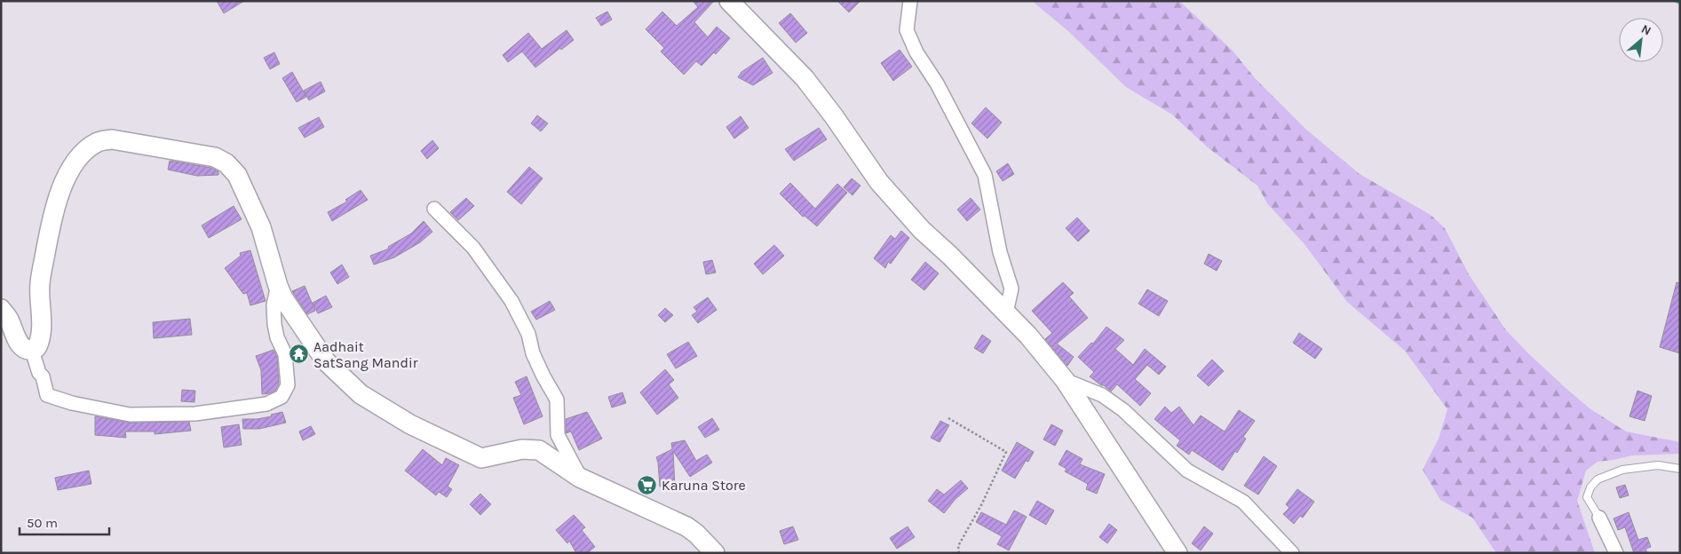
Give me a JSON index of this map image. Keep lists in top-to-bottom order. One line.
{"places":{"temple":["Aadhait SatSang Mandir"],"supermarket":["Karuna Store"]},"scale_bar":"50 m","north":"top right"}
